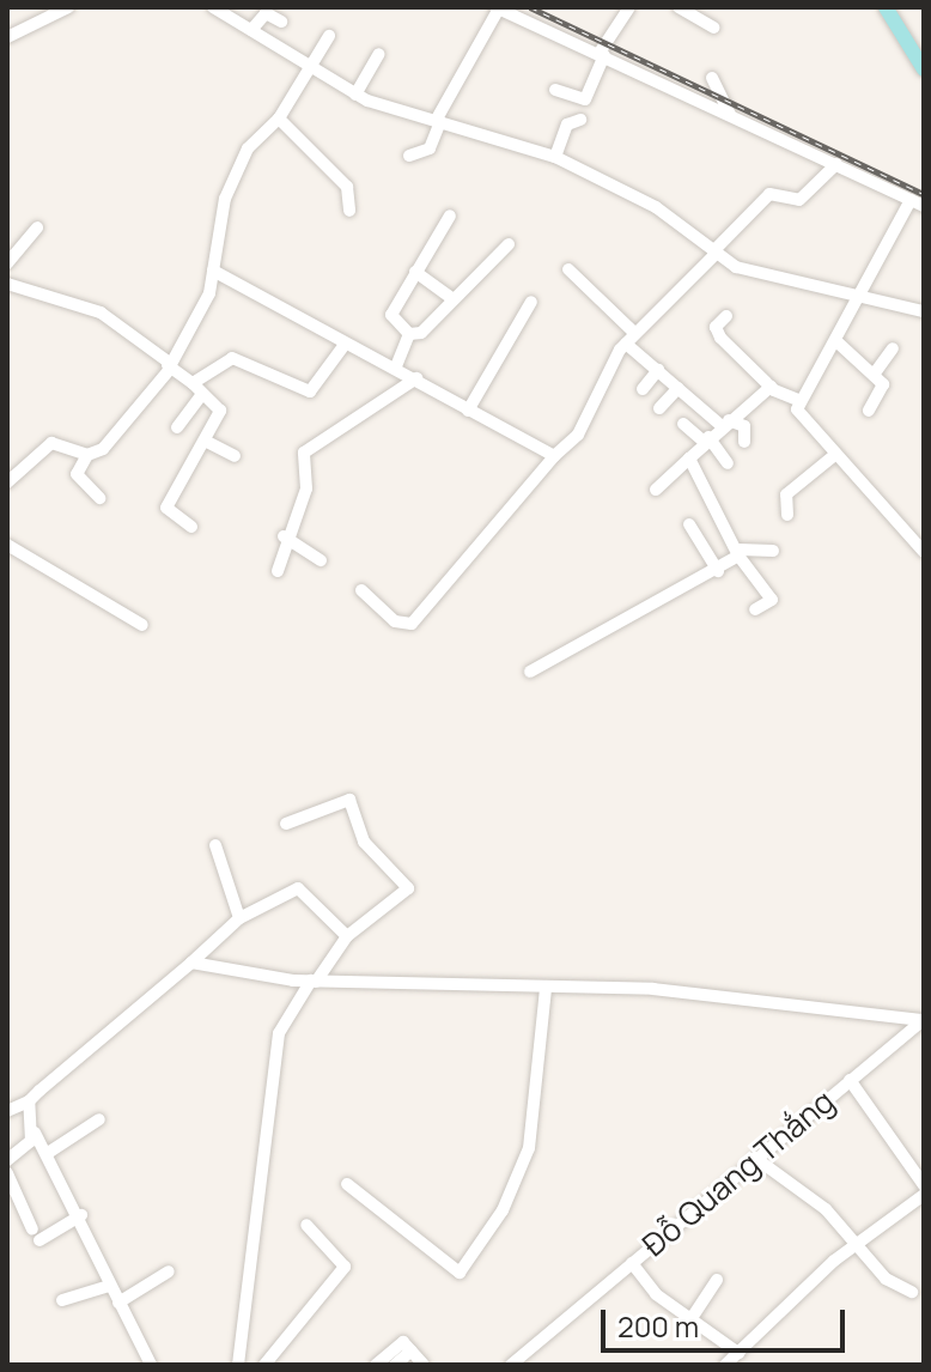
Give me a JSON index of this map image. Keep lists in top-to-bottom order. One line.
{"streets":{"street":["Đỗ Quang Thắng"]},"scale_bar":"200 m"}
